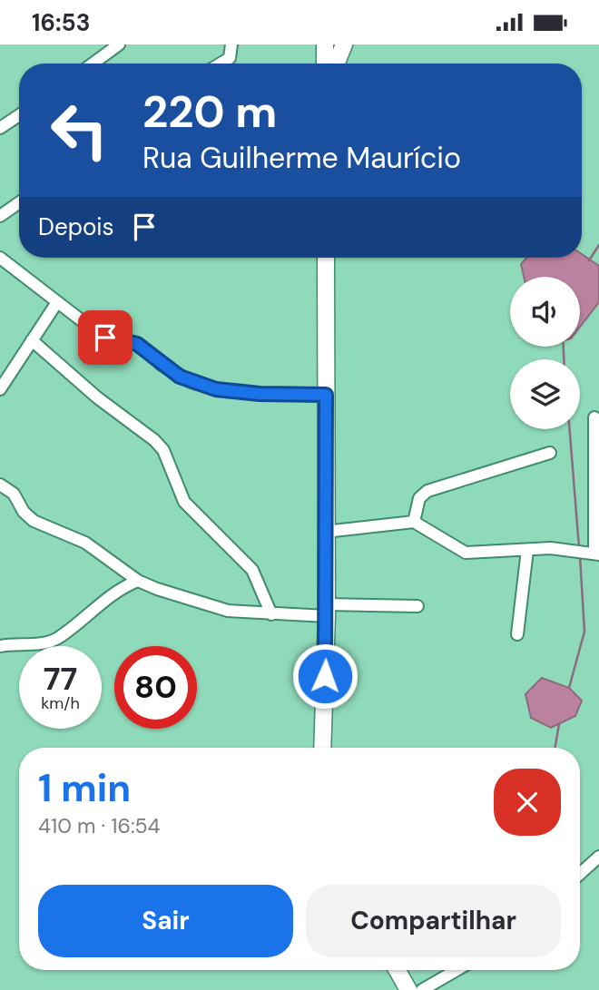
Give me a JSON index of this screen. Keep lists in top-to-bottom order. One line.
{"page":{"status":"16:53","turn":["220 m","Rua Guilherme Maurício"],"then":"Depois","speed":"77 km/h","limit":"80","heading":["1 min","410 m · 16:54"],"buttons":["Sair","Compartilhar"]}}
